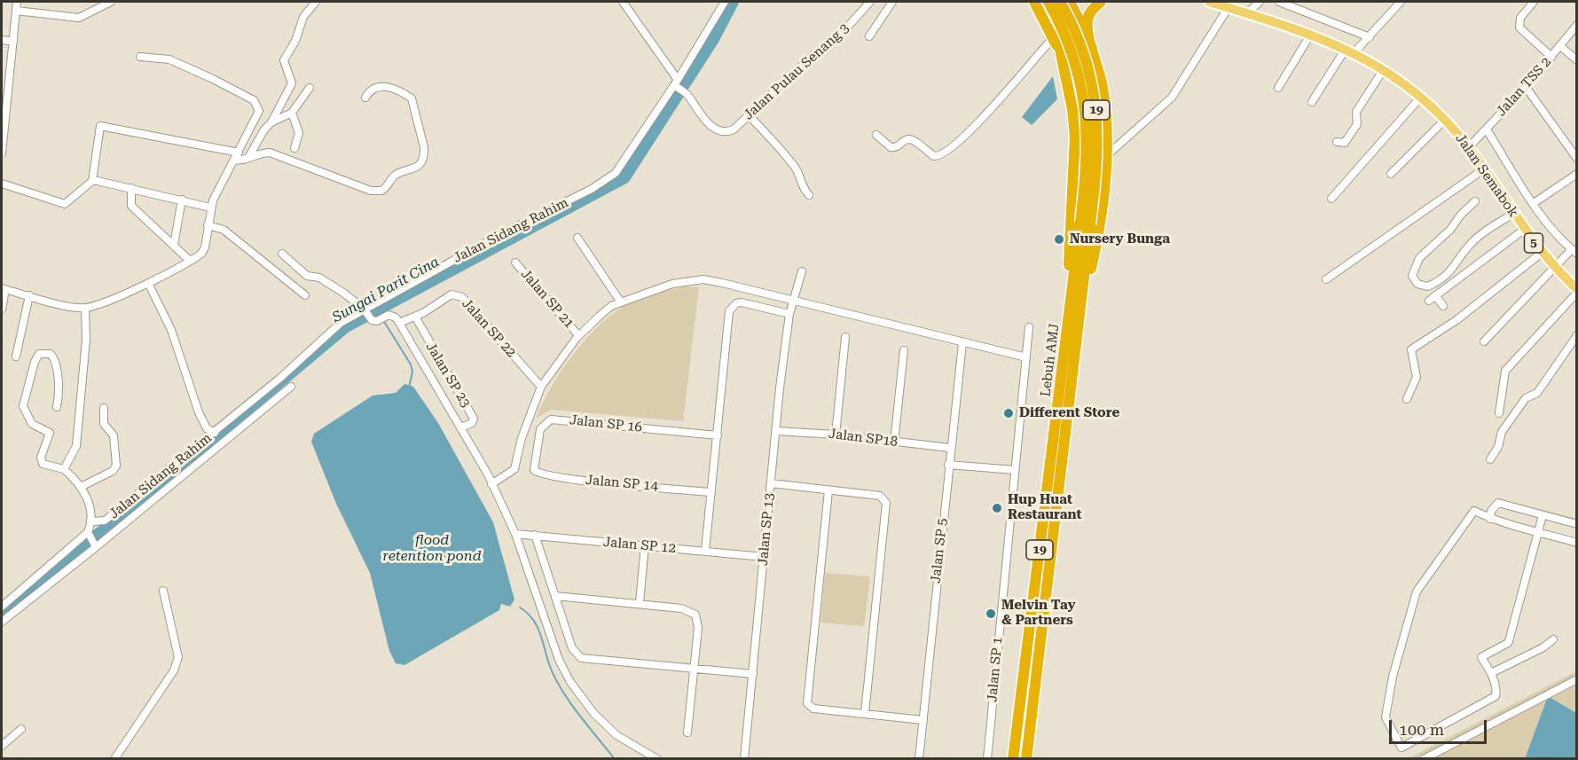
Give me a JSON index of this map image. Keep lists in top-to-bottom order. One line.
{"streets":{"highway":["19","Lebuh AMJ"],"main road":["Jalan Semabok","5"],"street":["Jalan Pulau Senang 3","Jalan TSS 2","Jalan Sidang Rahim","Jalan SP 21","Jalan SP 22","Jalan SP 23","Jalan SP 16","Jalan SP18","Jalan SP 14","Jalan SP 13","Jalan SP 12","Jalan SP 5","Jalan SP 1"]},"crossings":[["Jalan Pulau Senang 3","Jalan Sidang Rahim"],["Jalan TSS 2","Jalan Semabok"],["Jalan SP 22","Jalan SP 23"],["Jalan SP 16","Jalan SP 14"],["Jalan SP18","Jalan SP 13"],["Jalan SP18","Jalan SP 5"],["Jalan SP 13","Jalan SP 12"]],"water":["Sungai Parit Cina","flood retention pond"],"places":["Nursery Bunga","Different Store","Hup Huat Restaurant","Melvin Tay & Partners"],"scale_bar":"100 m"}
